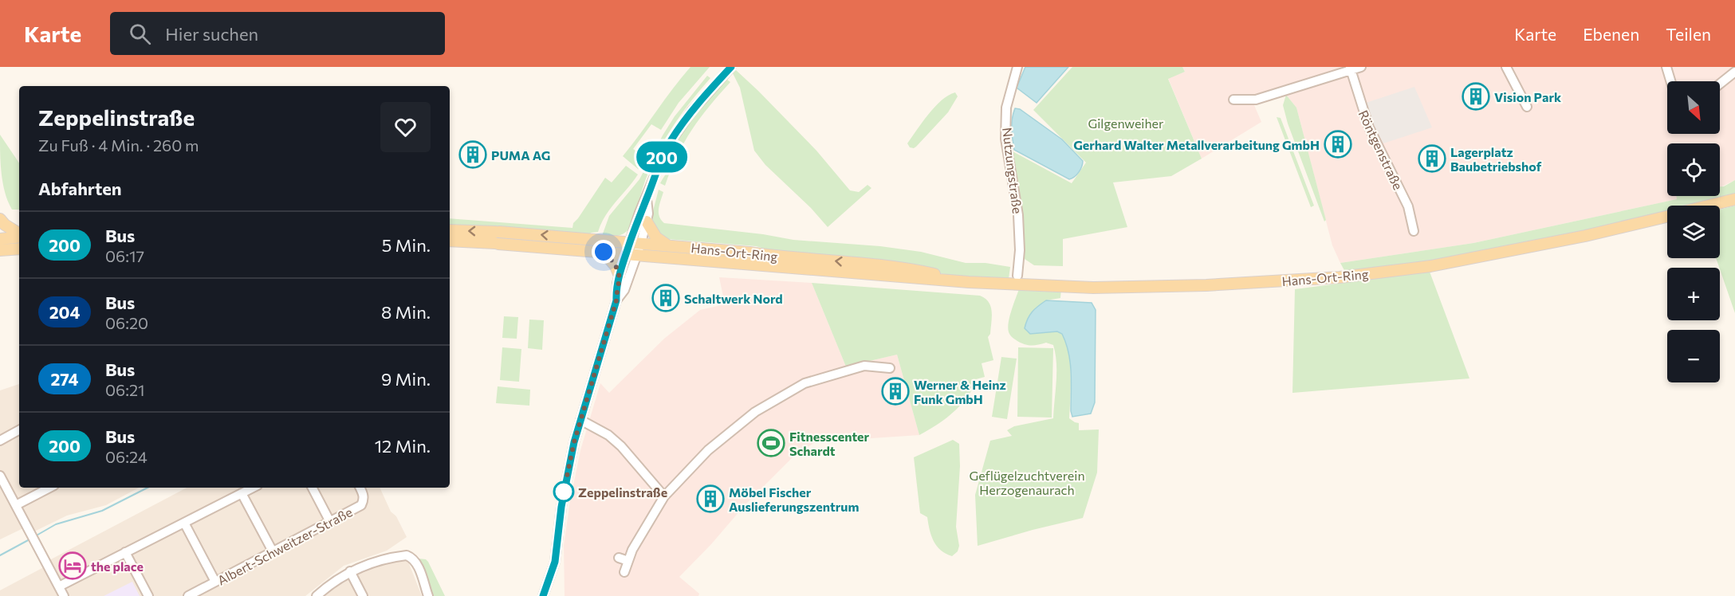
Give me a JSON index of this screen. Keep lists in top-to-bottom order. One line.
{"streets":{"main road":["Hans-Ort-Ring"],"street":["Röntgenstraße","Nutzungstraße","Albert-Schweitzer-Straße"]},"parks":["Gilgenweiher","Geflügelzuchtverein Herzogenaurach"],"places":{"building":["Vision Park","Gerhard Walter Metallverarbeitung GmbH","PUMA AG","Lagerplatz Baubetriebshof","Schaltwerk Nord","Werner & Heinz Funk GmbH","Möbel Fischer Auslieferungszentrum"],"sports":["Fitnesscenter Schardt"],"other":["Zeppelinstraße"],"hotel":["the place"]},"lines":["bus line 200"],"north":"bottom right","page":{"header":"Karte","search":"Hier suchen","nav":["Karte","Ebenen","Teilen"],"on_map":"200","map_buttons":["+","−"],"heading":[["Zeppelinstraße","Zu Fuß · 4 Min. · 260 m"],"Abfahrten"],"list":[{"mark":"200","name":"Bus","note":"06:17","value":"5 Min."},{"mark":"204","name":"Bus","note":"06:20","value":"8 Min."},{"mark":"274","name":"Bus","note":"06:21","value":"9 Min."},{"mark":"200","name":"Bus","note":"06:24","value":"12 Min."}]}}
